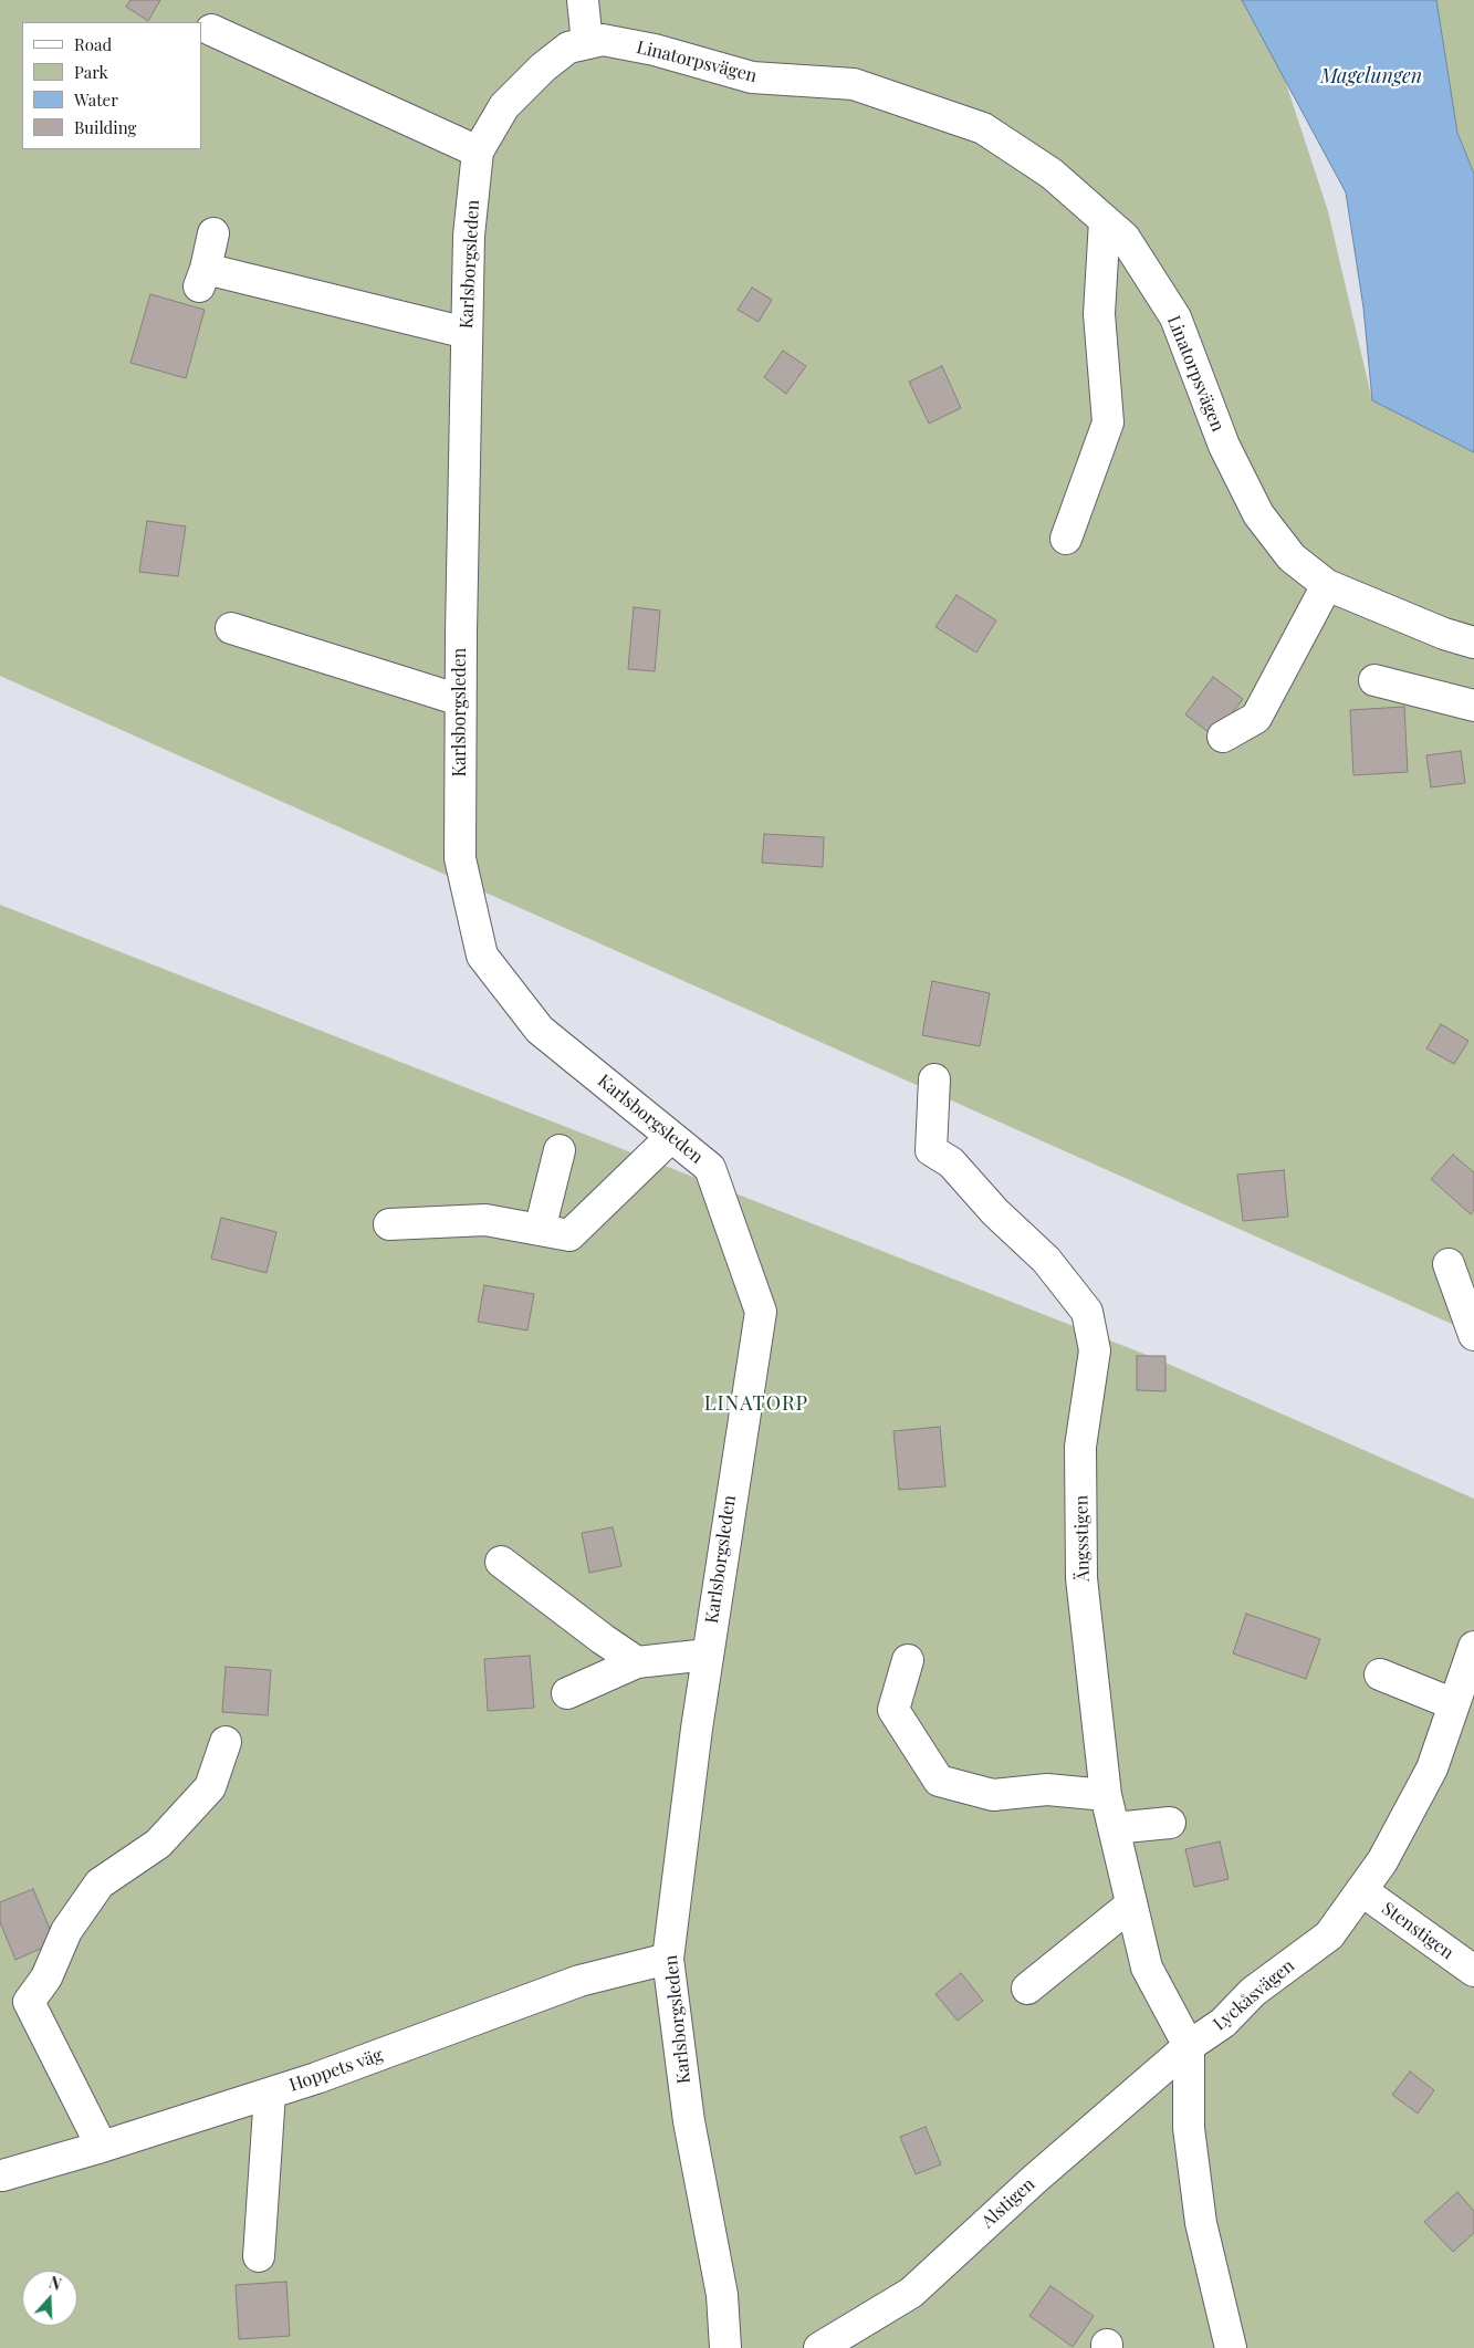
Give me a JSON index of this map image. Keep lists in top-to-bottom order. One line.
{"streets":{"street":["Linatorpsvägen","Karlsborgsleden","Ängsstigen","Stenstigen","Lyckåsvägen","Hoppets väg","Alstigen"]},"crossings":[["Linatorpsvägen","Karlsborgsleden"],["Karlsborgsleden","Hoppets väg"],["Ängsstigen","Lyckåsvägen"],["Ängsstigen","Alstigen"],["Stenstigen","Lyckåsvägen"],["Lyckåsvägen","Alstigen"]],"districts":["LINATORP"],"water":["Magelungen"],"legend":["Road","Park","Water","Building"],"north":"top"}
